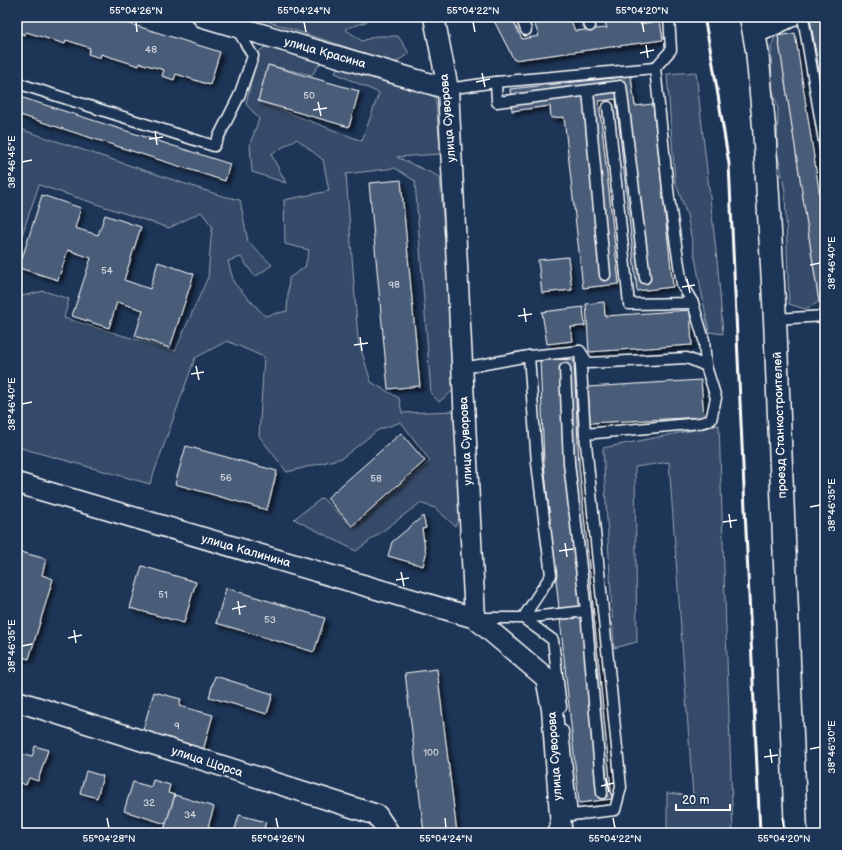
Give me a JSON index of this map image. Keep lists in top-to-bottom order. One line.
{"streets":{"main road":["проезд Станкостроителей"],"street":["улица Красина","улица Суворова","улица Калинина","улица Щорса"]},"crossings":[["улица Красина","улица Суворова"],["улица Суворова","улица Калинина"]],"house_numbers":["48","50","54","98","56","58","51","53","9","100","32","34"],"scale_bar":"20 m","coordinates":["55°04'26\"N","55°04'24\"N","55°04'22\"N","55°04'20\"N","38°46'45\"E","38°46'40\"E","38°46'35\"E","38°46'30\"E","55°04'28\"N"]}
